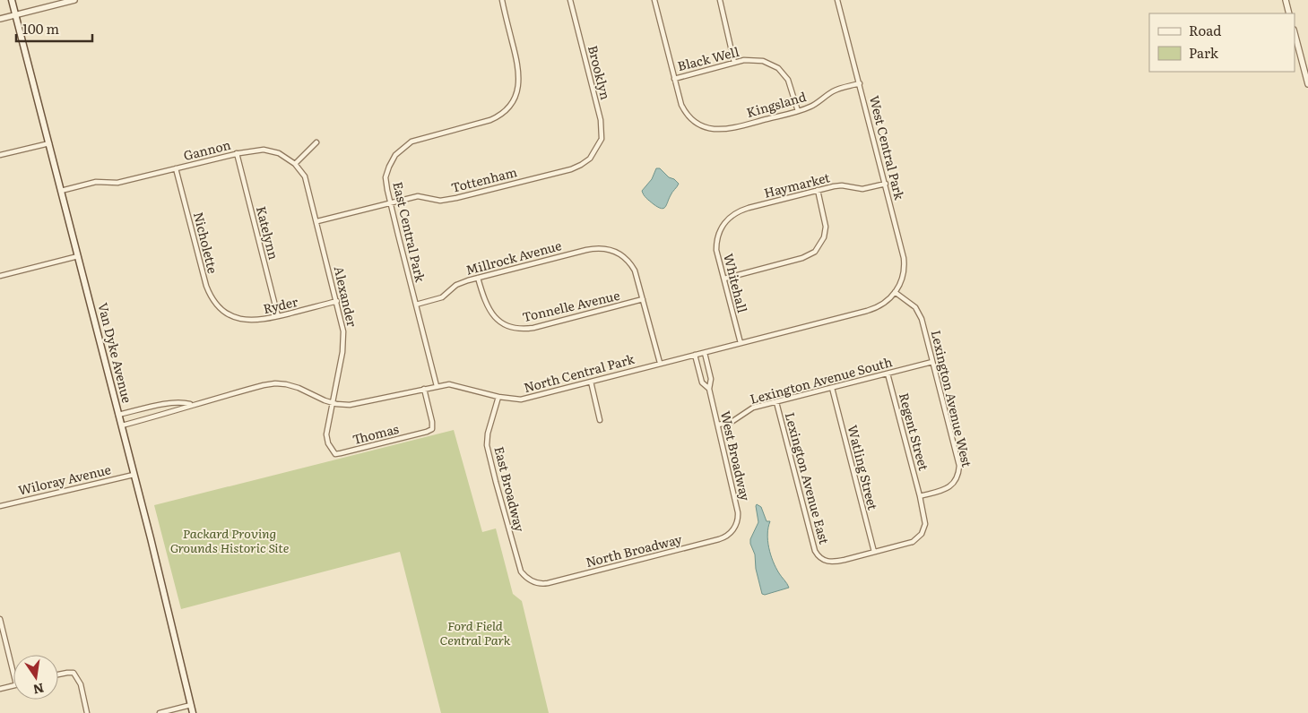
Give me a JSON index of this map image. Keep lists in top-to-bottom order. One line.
{"streets":{"main road":["Van Dyke Avenue"],"street":["Black Well","Brooklyn","Kingsland","West Central Park","Gannon","Tottenham","Haymarket","East Central Park","Katelynn","Nicholette","Millrock Avenue","Whitehall","Alexander","Ryder","Tonnelle Avenue","North Central Park","Lexington Avenue South","Lexington Avenue West","Regent Street","Thomas","West Broadway","Watling Street","Lexington Avenue East","Wiloray Avenue","East Broadway","North Broadway"]},"crossings":[["Black Well","Kingsland"],["Brooklyn","Tottenham"],["Kingsland","West Central Park"],["West Central Park","Haymarket"],["West Central Park","North Central Park"],["West Central Park","Lexington Avenue West"],["Gannon","Tottenham"],["Gannon","Katelynn"],["Gannon","Nicholette"],["Gannon","Alexander"],["Gannon","Van Dyke Avenue"],["Tottenham","East Central Park"],["Tottenham","Alexander"],["Haymarket","Whitehall"],["East Central Park","Millrock Avenue"],["East Central Park","North Central Park"],["Katelynn","Ryder"],["Nicholette","Ryder"],["Millrock Avenue","Tonnelle Avenue"],["Whitehall","North Central Park"],["Alexander","Ryder"],["Alexander","North Central Park"],["Alexander","Thomas"],["Van Dyke Avenue","North Central Park"],["Van Dyke Avenue","Wiloray Avenue"],["North Central Park","Thomas"],["North Central Park","West Broadway"],["North Central Park","East Broadway"],["Lexington Avenue South","Lexington Avenue West"],["Lexington Avenue South","Regent Street"],["Lexington Avenue South","West Broadway"],["Lexington Avenue South","Watling Street"],["Lexington Avenue South","Lexington Avenue East"],["Lexington Avenue West","Regent Street"],["Regent Street","Watling Street"],["Regent Street","Lexington Avenue East"],["West Broadway","North Broadway"],["Watling Street","Lexington Avenue East"],["East Broadway","North Broadway"]],"parks":["Packard Proving Grounds Historic Site","Ford Field Central Park"],"legend":["Road","Park"],"scale_bar":"100 m","north":"bottom"}
